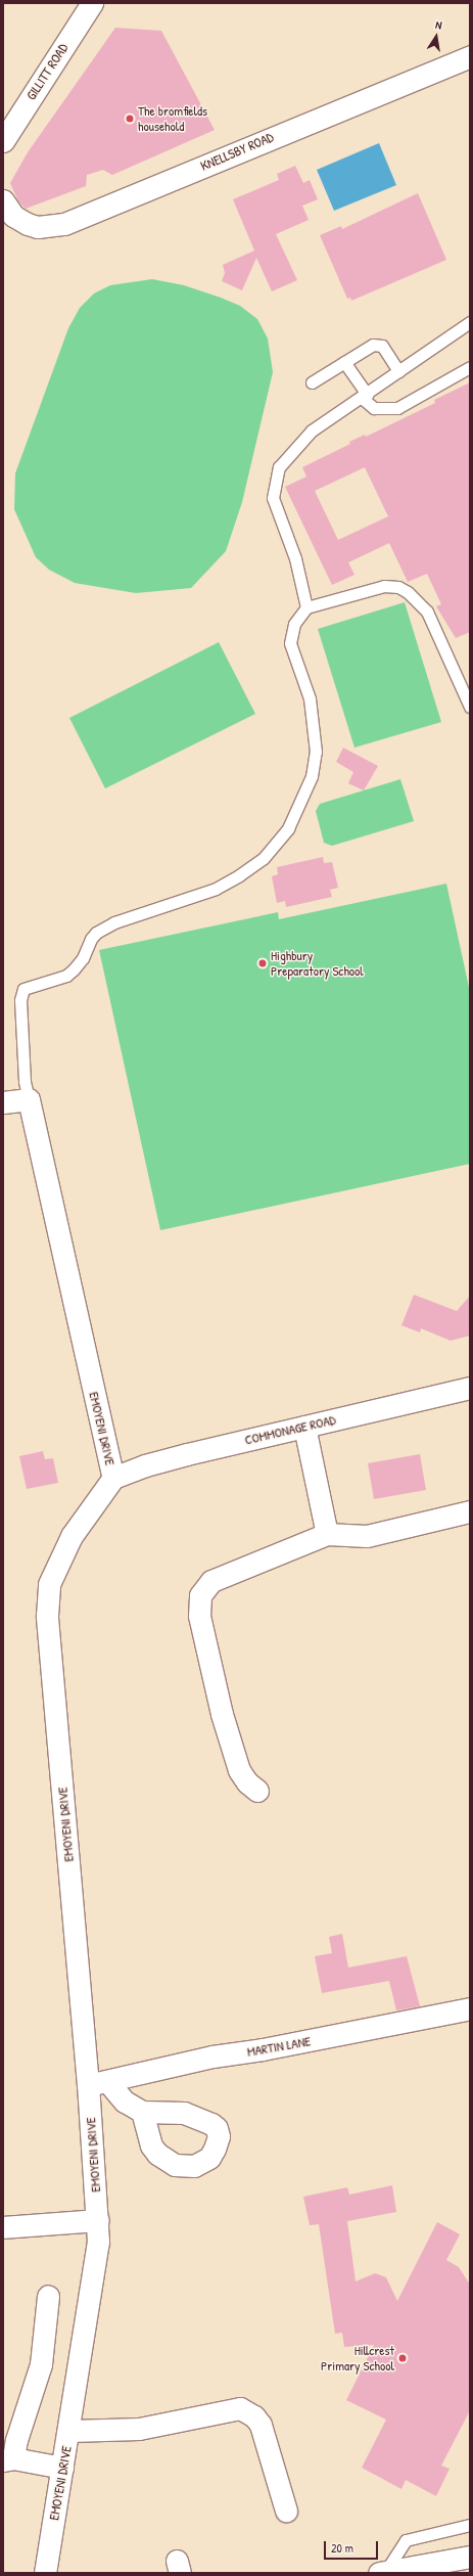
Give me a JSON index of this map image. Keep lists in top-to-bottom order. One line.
{"streets":{"street":["GILLITT ROAD","KNELLSBY ROAD","EMOYENI DRIVE","COMMONAGE ROAD","MARTIN LANE"]},"crossings":[["EMOYENI DRIVE","COMMONAGE ROAD"],["EMOYENI DRIVE","MARTIN LANE"]],"places":["The bromfields household","Highbury Preparatory School","Hillcrest Primary School"],"scale_bar":"20 m","north":"top"}
